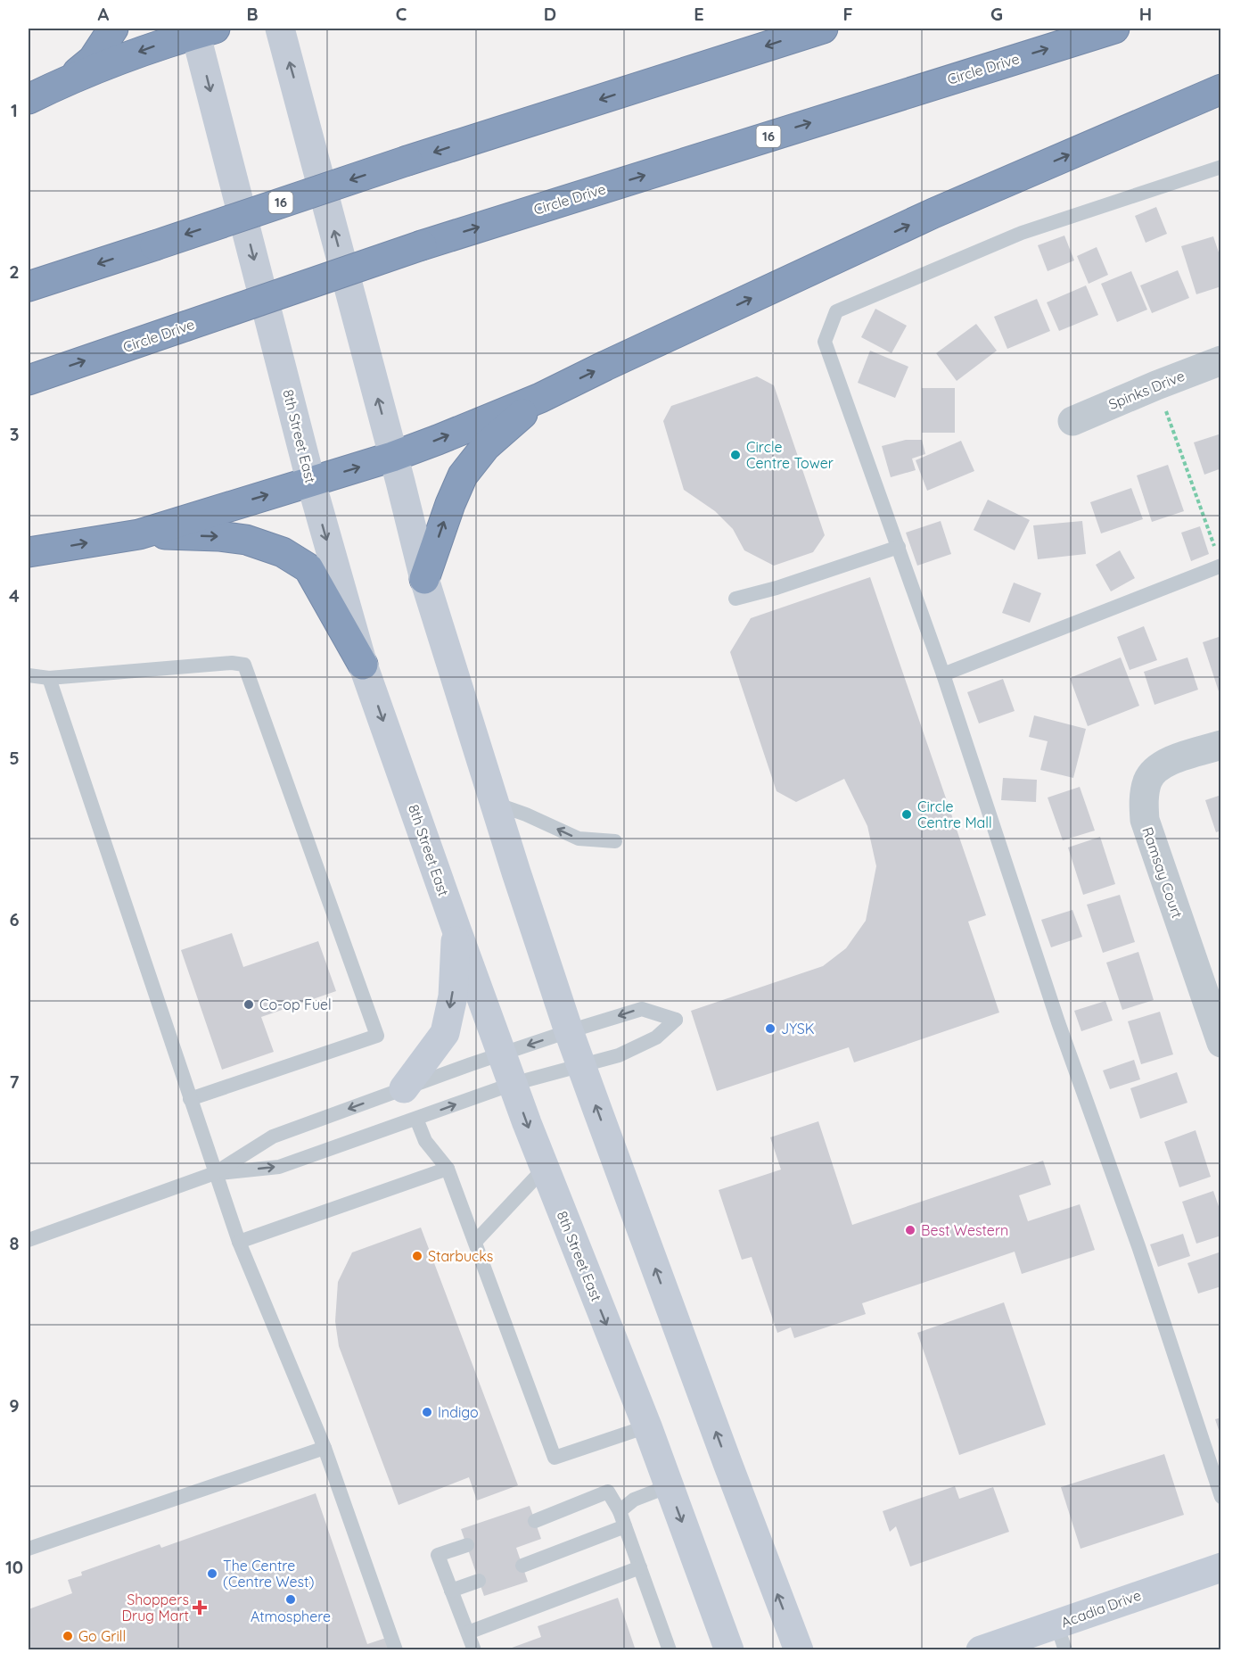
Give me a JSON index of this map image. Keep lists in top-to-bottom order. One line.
{"streets":{"highway":["Circle Drive","16"],"main road":["8th Street East","Acadia Drive"],"street":["Spinks Drive","Ramsay Court"]},"places":{"other":["Circle Centre Tower","Circle Centre Mall","Co-op Fuel","JYSK","Best Western","Starbucks","Indigo","The Centre (Centre West)","Atmosphere","Go Grill"],"health":["Shoppers Drug Mart"]},"grid":{"columns":["A","B","C","D","E","F","G","H"],"rows":["1","2","3","4","5","6","7","8","9","10"]}}
